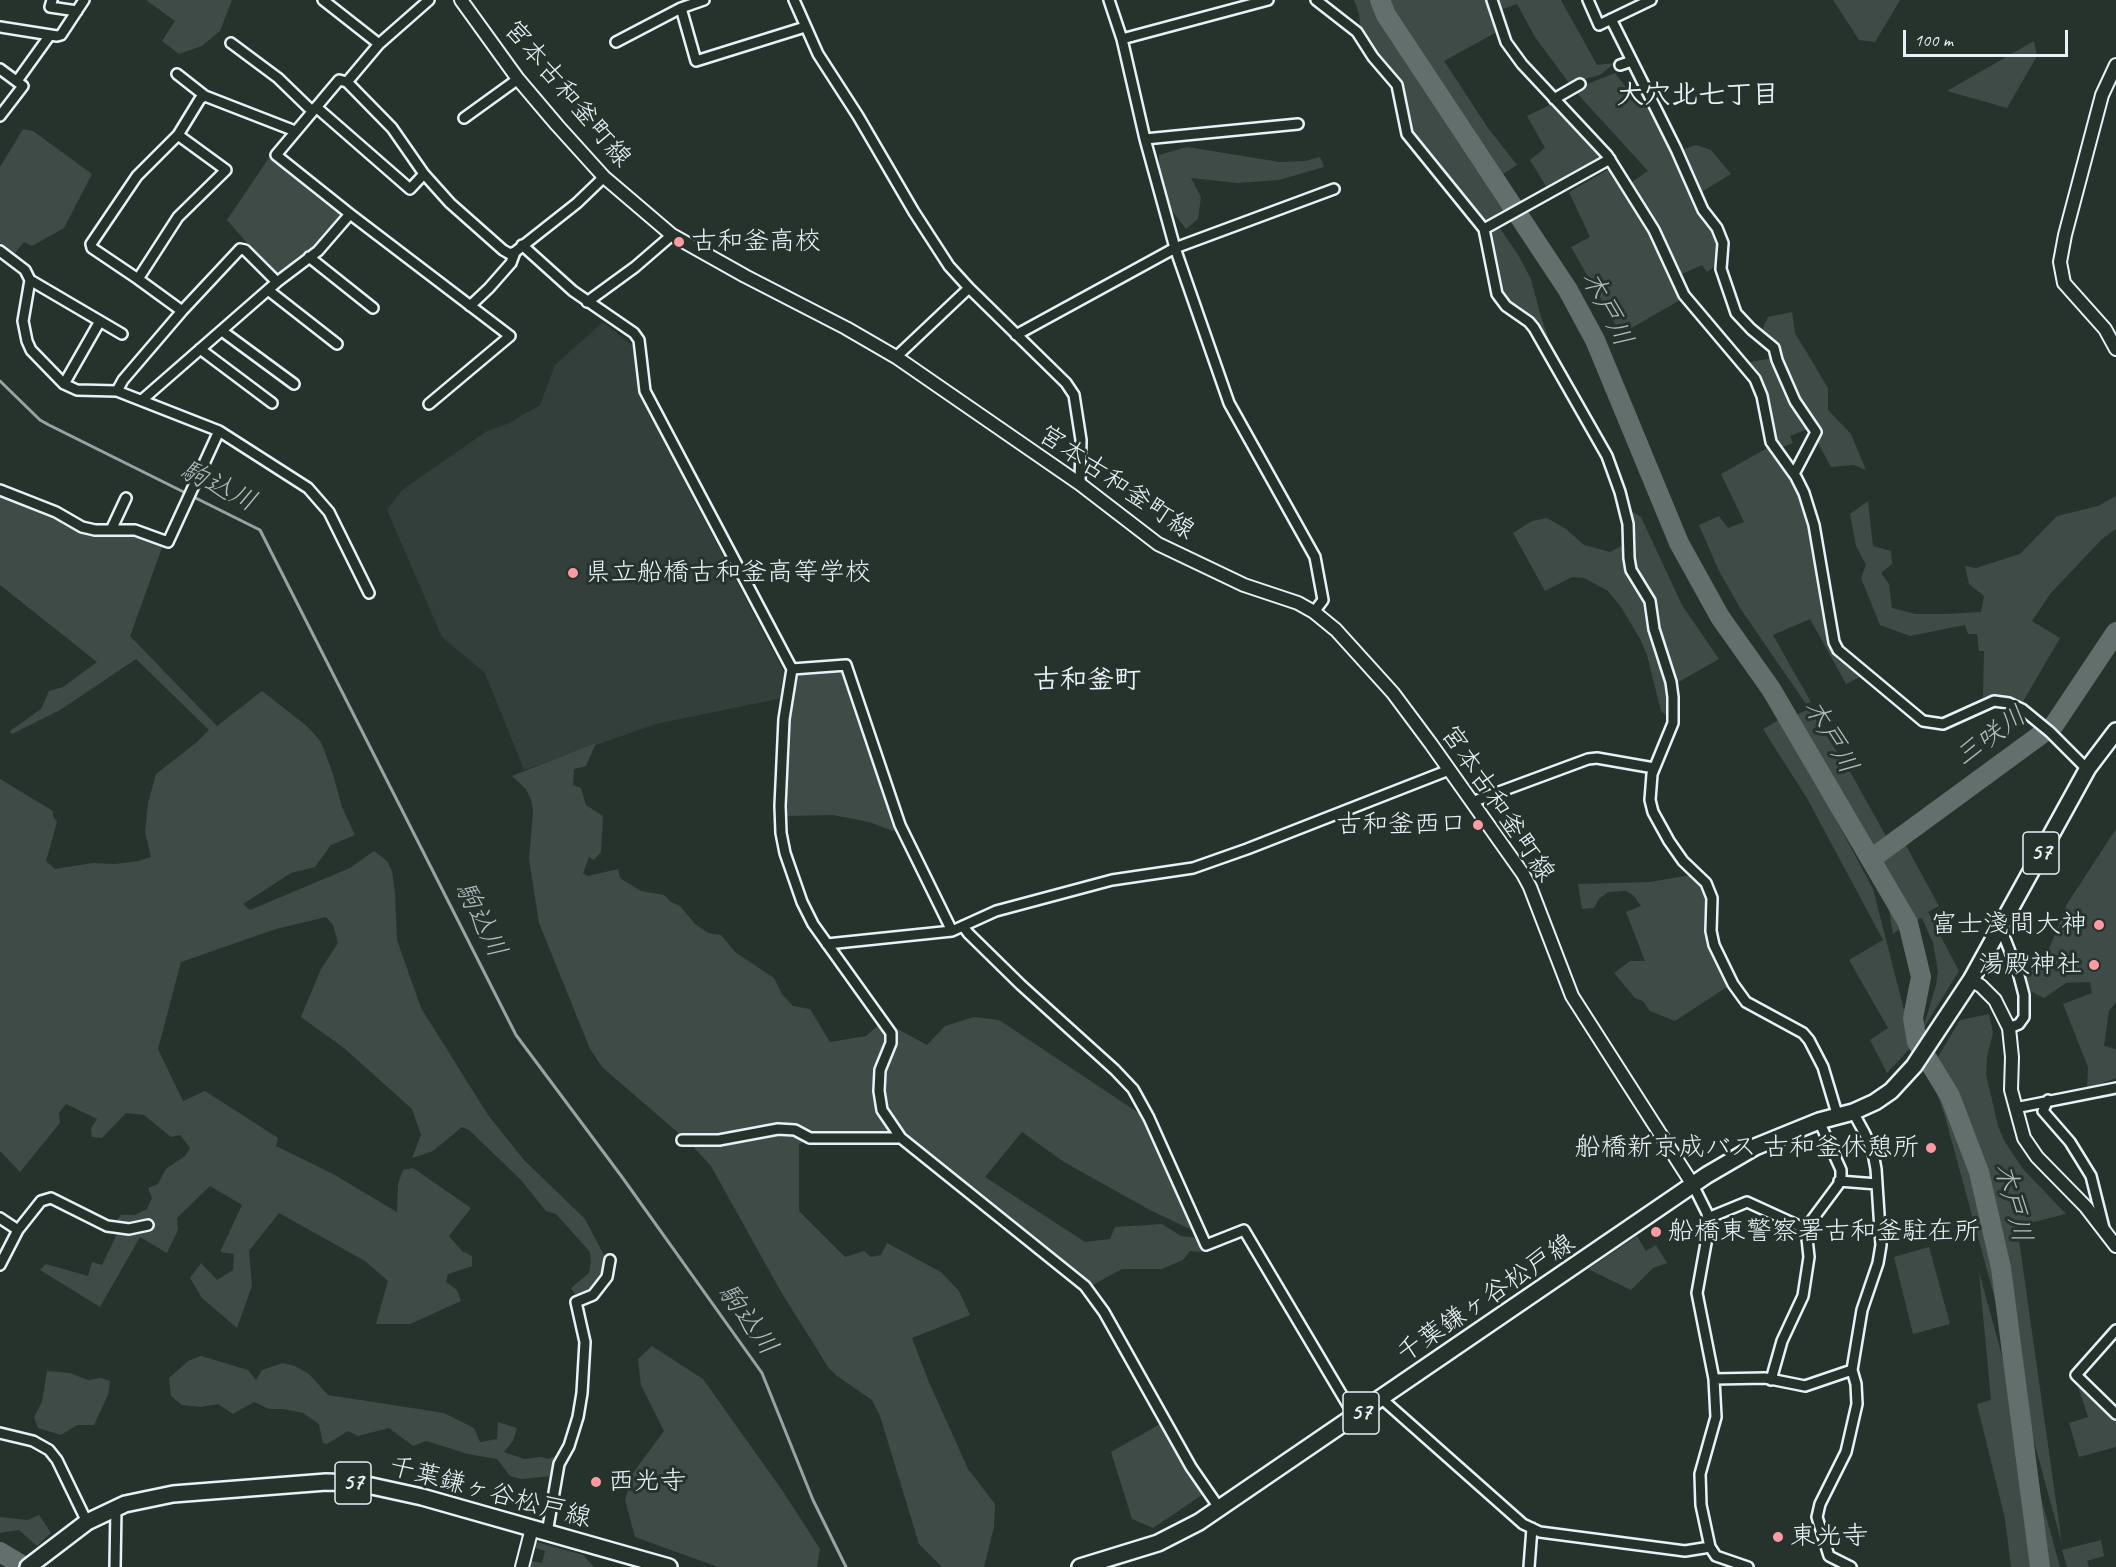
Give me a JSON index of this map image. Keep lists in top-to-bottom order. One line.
{"streets":{"main road":["57","千葉鎌ヶ谷松戸線"],"street":["宮本古和釜町線"]},"crossings":[["宮本古和釜町線","千葉鎌ヶ谷松戸線"],["57","千葉鎌ヶ谷松戸線"]],"districts":["大穴北七丁目","古和釜町"],"water":["木戸川","駒込川","三咲川"],"places":["古和釜高校","県立船橋古和釜高等学校","古和釜西口","富士淺間大神","湯殿神社","船橋新京成バス 古和釜休憩所","船橋東警察署古和釜駐在所","西光寺","東光寺"],"scale_bar":"100 m"}
